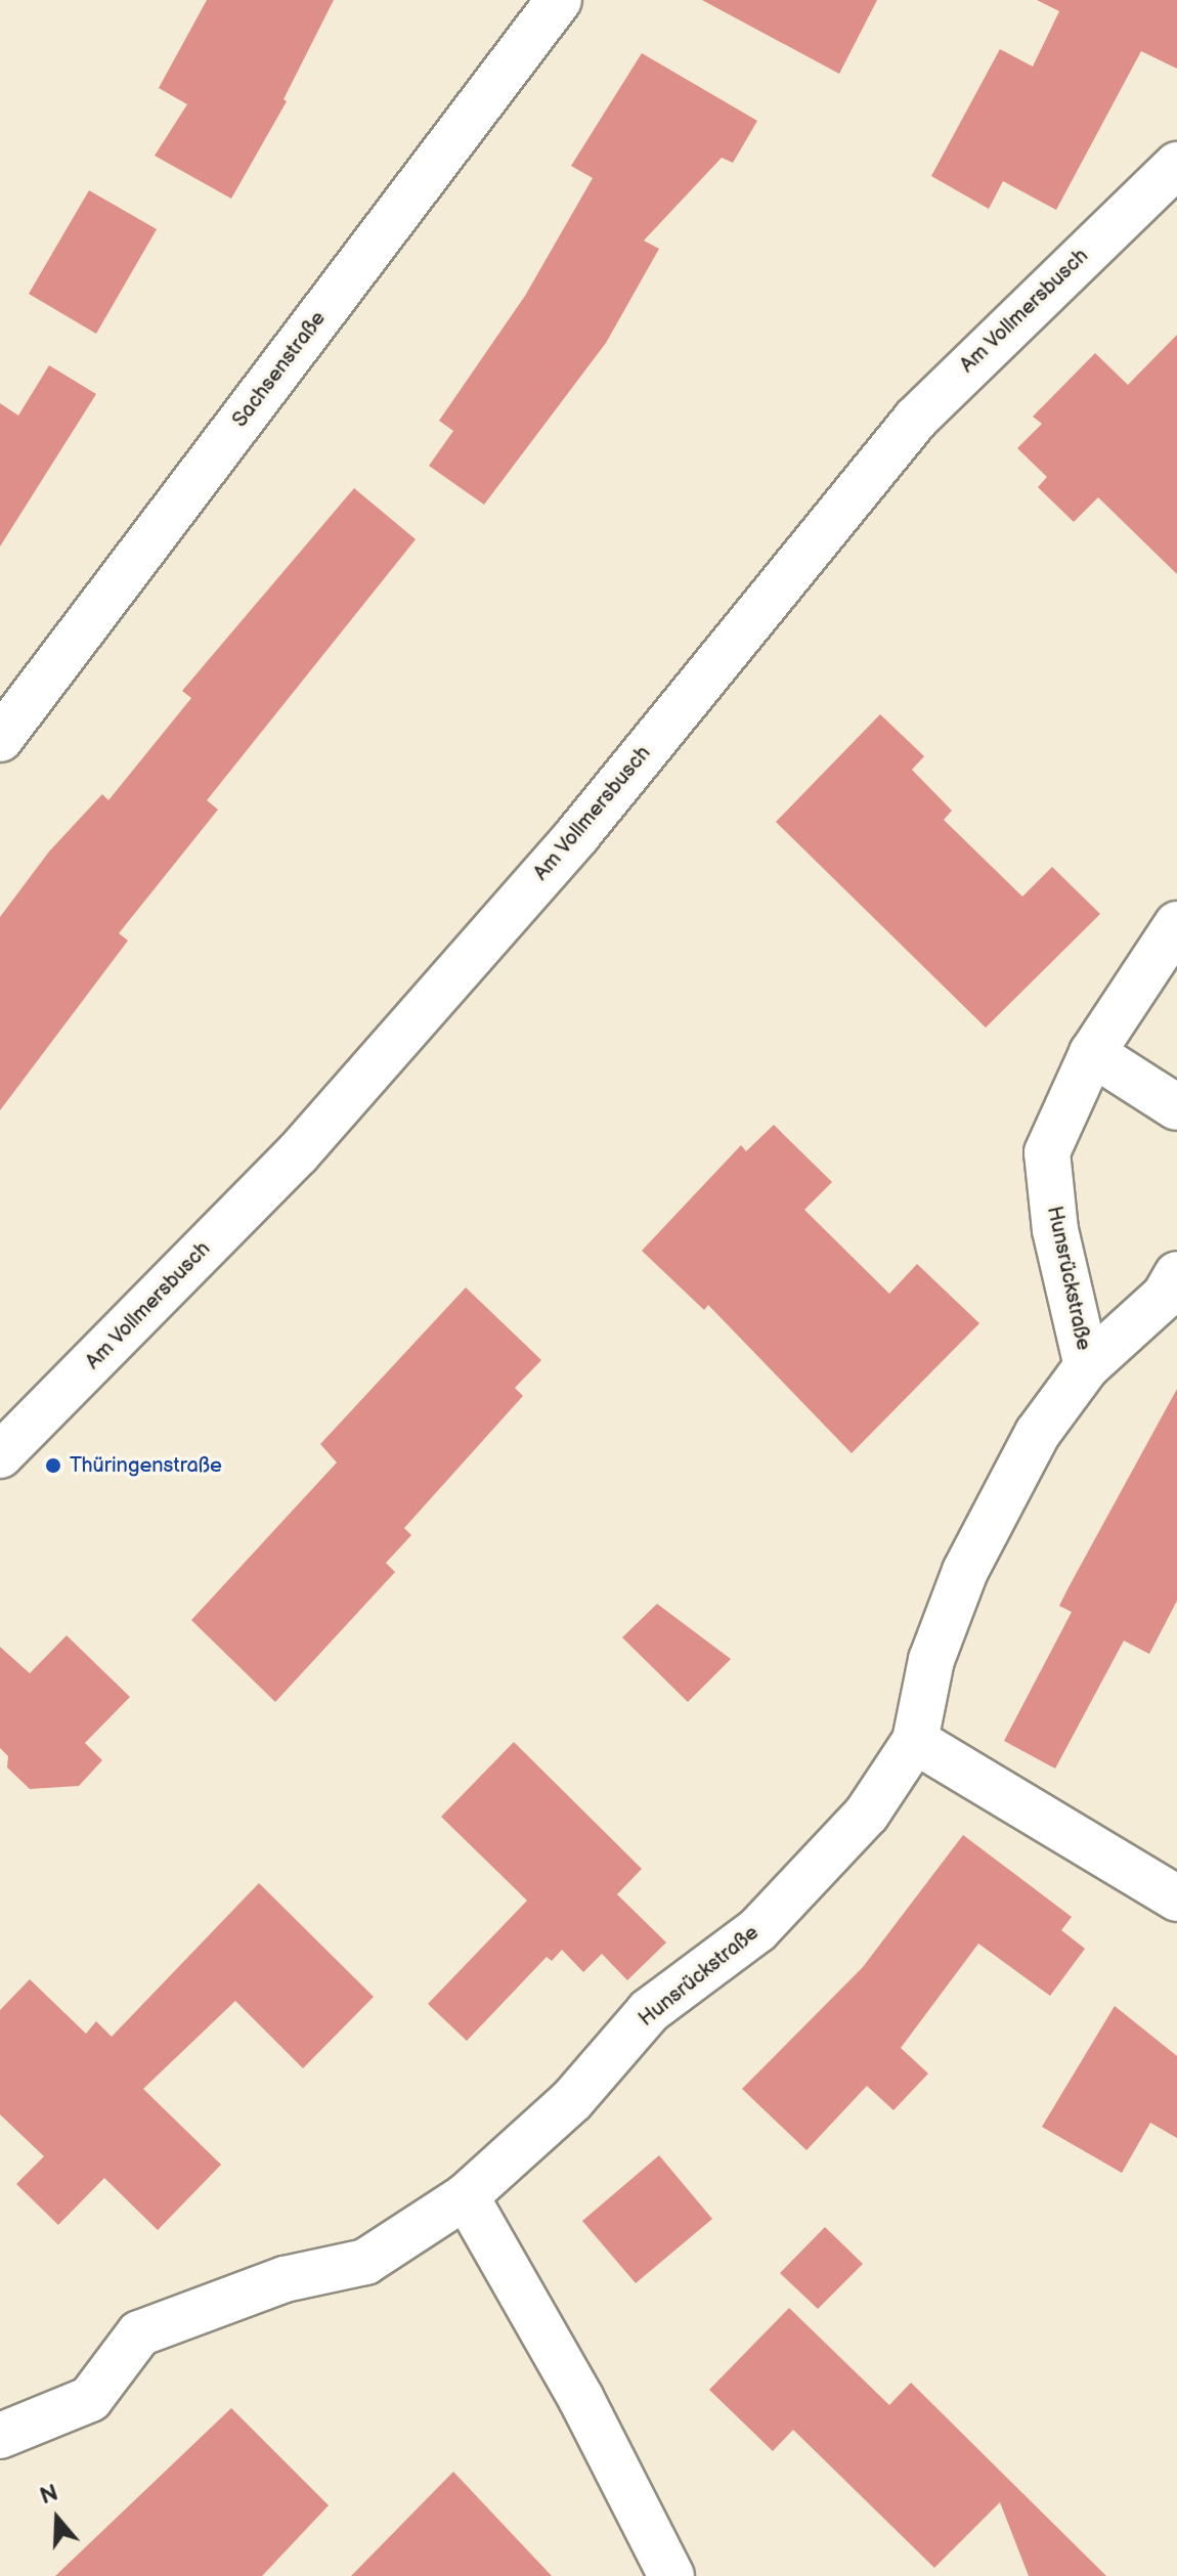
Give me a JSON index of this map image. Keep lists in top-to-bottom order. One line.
{"streets":{"street":["Am Vollmersbusch","Sachsenstraße","Hunsrückstraße"]},"places":["Thüringenstraße"],"north":"top"}
